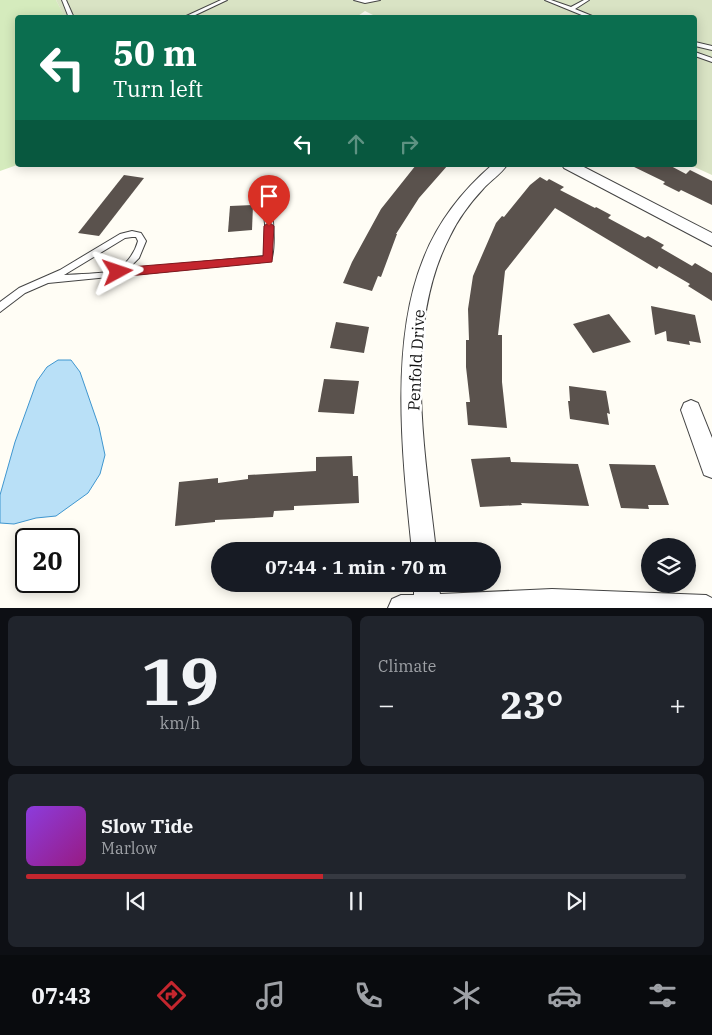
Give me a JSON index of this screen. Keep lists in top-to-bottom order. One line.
{"streets":{"street":["Penfold Drive"]},"page":{"turn":["50 m","Turn left"],"limit":"20","trip":"07:44 · 1 min · 70 m","tile":[["19","km/h"],"Climate"],"heat":["−","23°","+"],"song":["Slow Tide","Marlow"],"tabs":"07:43"}}
